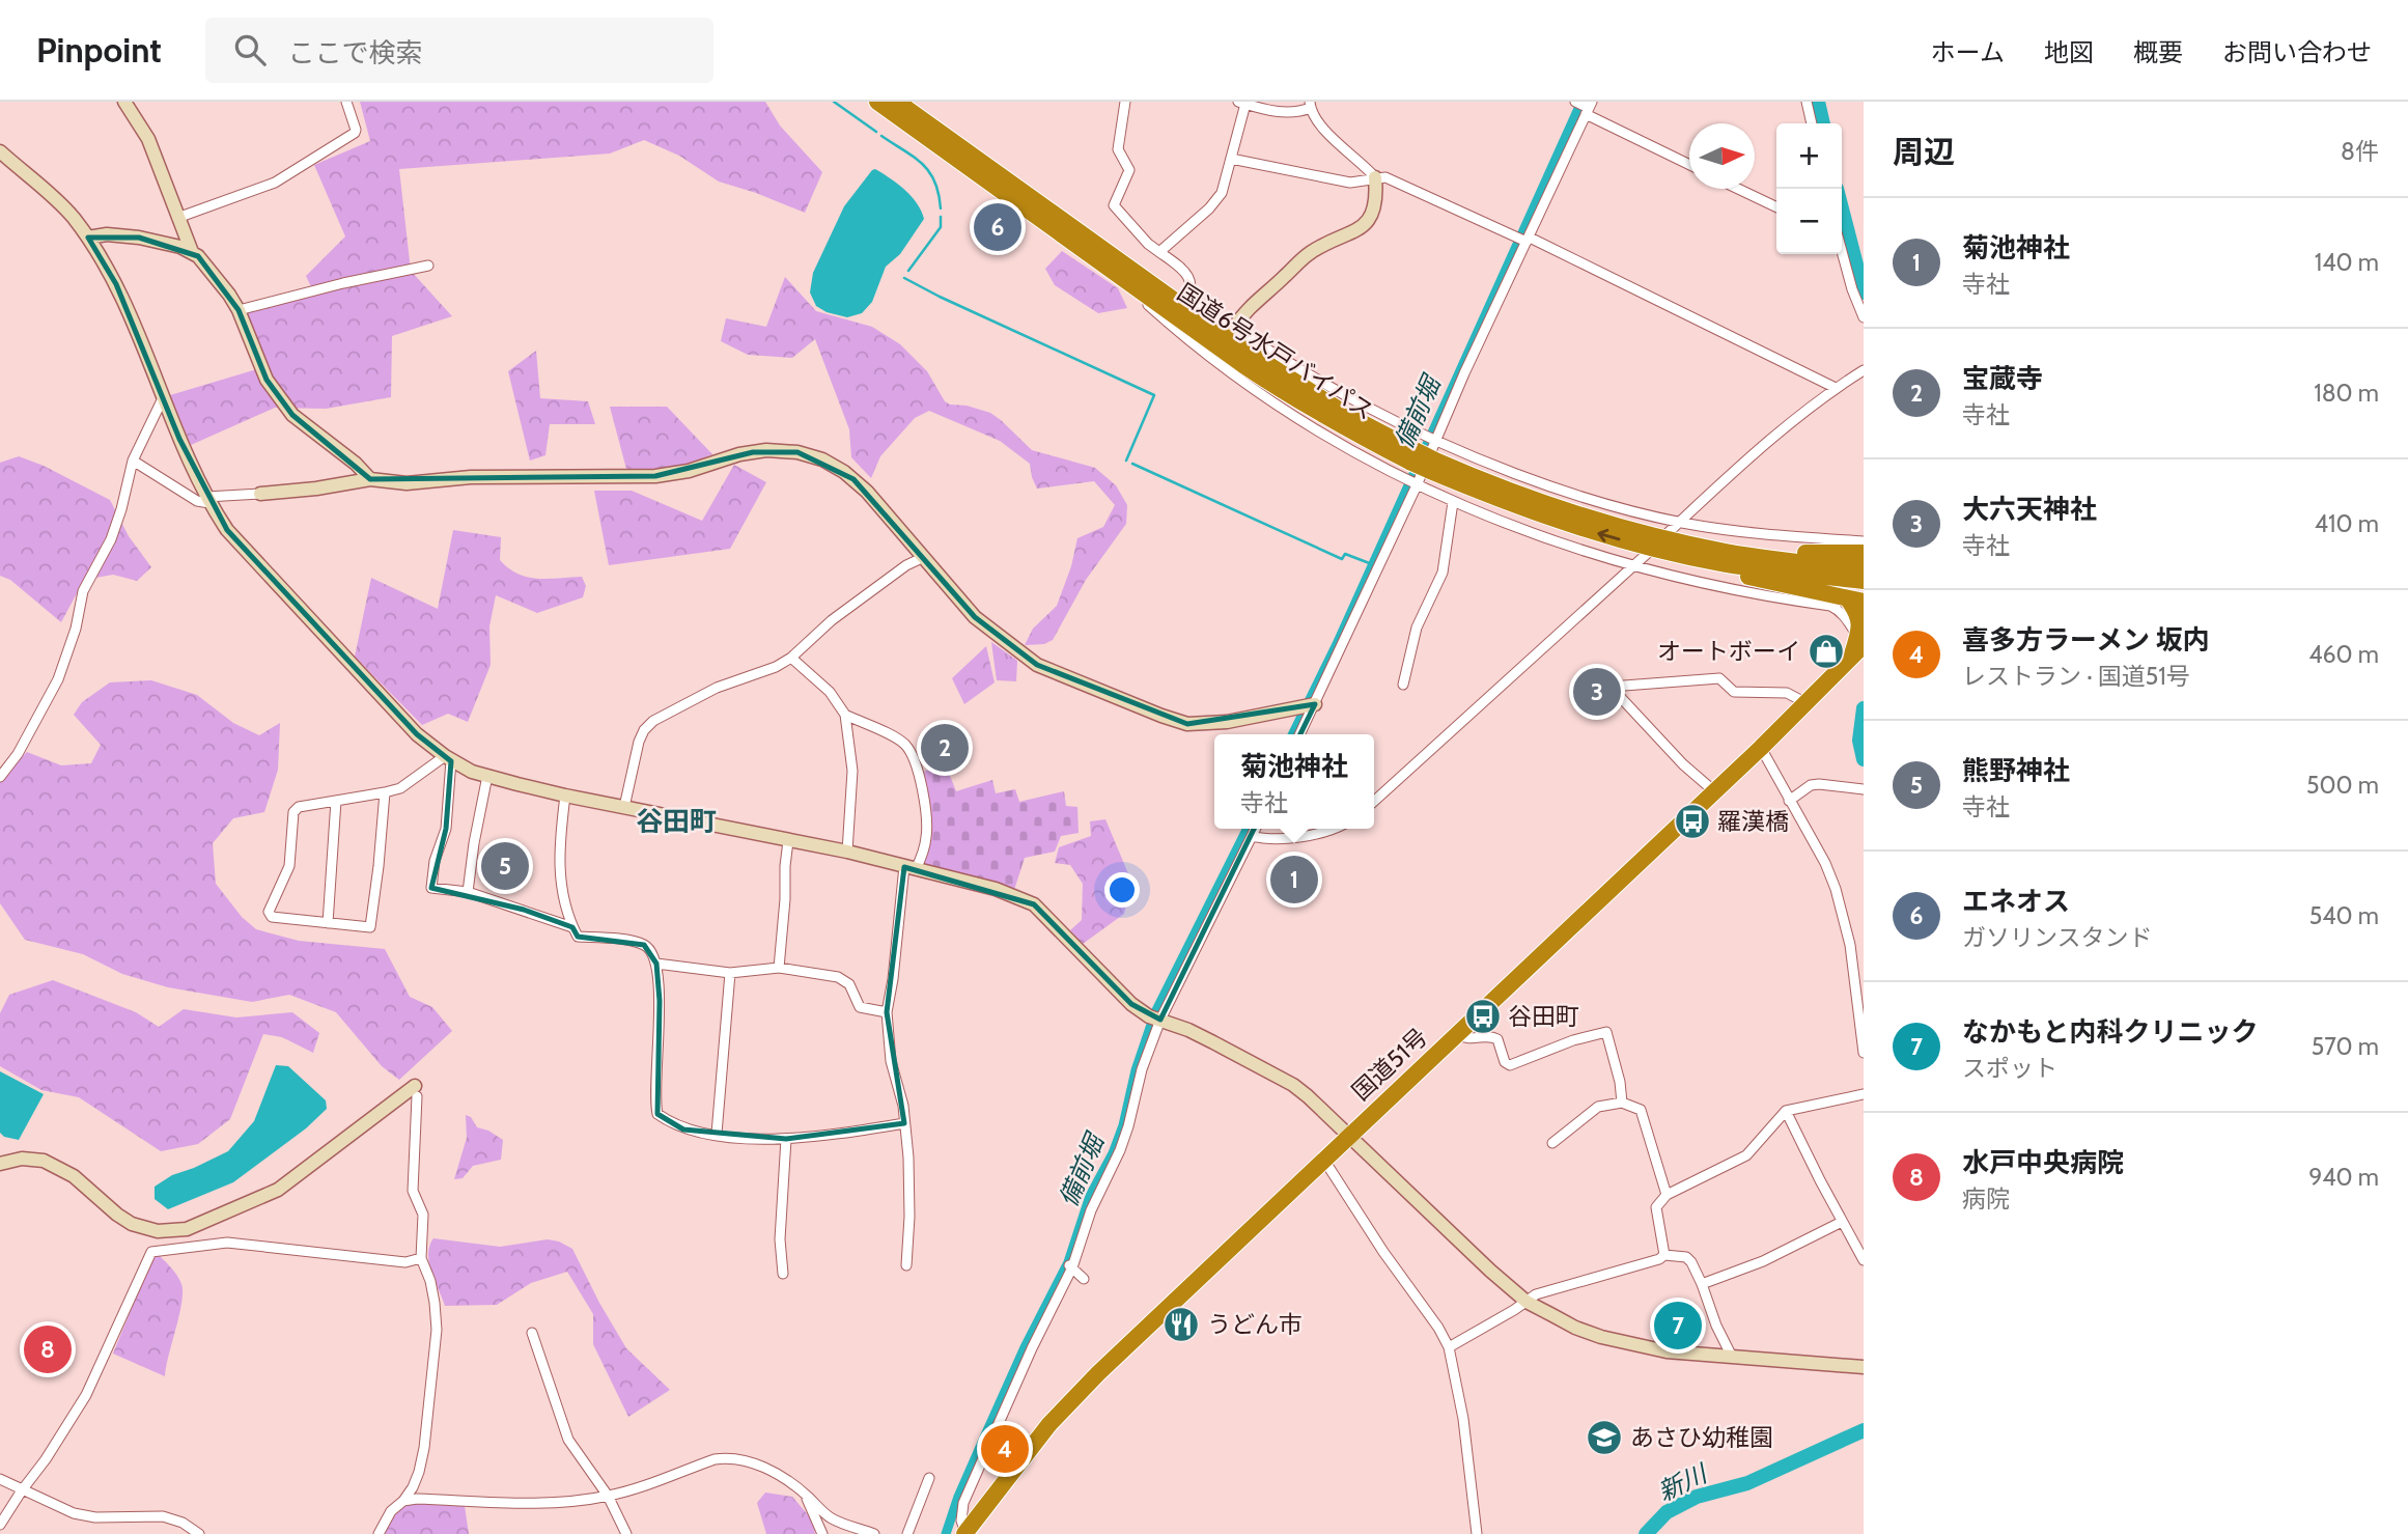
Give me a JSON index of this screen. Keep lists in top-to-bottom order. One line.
{"streets":{"highway":["国道6号水戸バイパス","国道51号"]},"districts":["谷田町"],"water":["備前堀","新川"],"places":{"shop":["オートボーイ"],"bus stop":["羅漢橋","谷田町"],"restaurant":["うどん市"],"school or university":["あさひ幼稚園"]},"north":"right","page":{"header":"Pinpoint","search":"ここで検索","nav":["ホーム","地図","概要","お問い合わせ"],"heading":["周辺","8件"],"map_buttons":["+","−"],"list":[{"mark":"1","name":"菊池神社","note":"寺社","value":"140 m"},{"mark":"2","name":"宝蔵寺","note":"寺社","value":"180 m"},{"mark":"3","name":"大六天神社","note":"寺社","value":"410 m"},{"mark":"4","name":"喜多方ラーメン 坂内","note":"レストラン · 国道51号","value":"460 m"},{"mark":"5","name":"熊野神社","note":"寺社","value":"500 m"},{"mark":"6","name":"エネオス","note":"ガソリンスタンド","value":"540 m"},{"mark":"7","name":"なかもと内科クリニック","note":"スポット","value":"570 m"},{"mark":"8","name":"水戸中央病院","note":"病院","value":"940 m"}],"pins":["6","3","2","5","1","7","8","4"],"popup":["菊池神社","寺社"]}}
